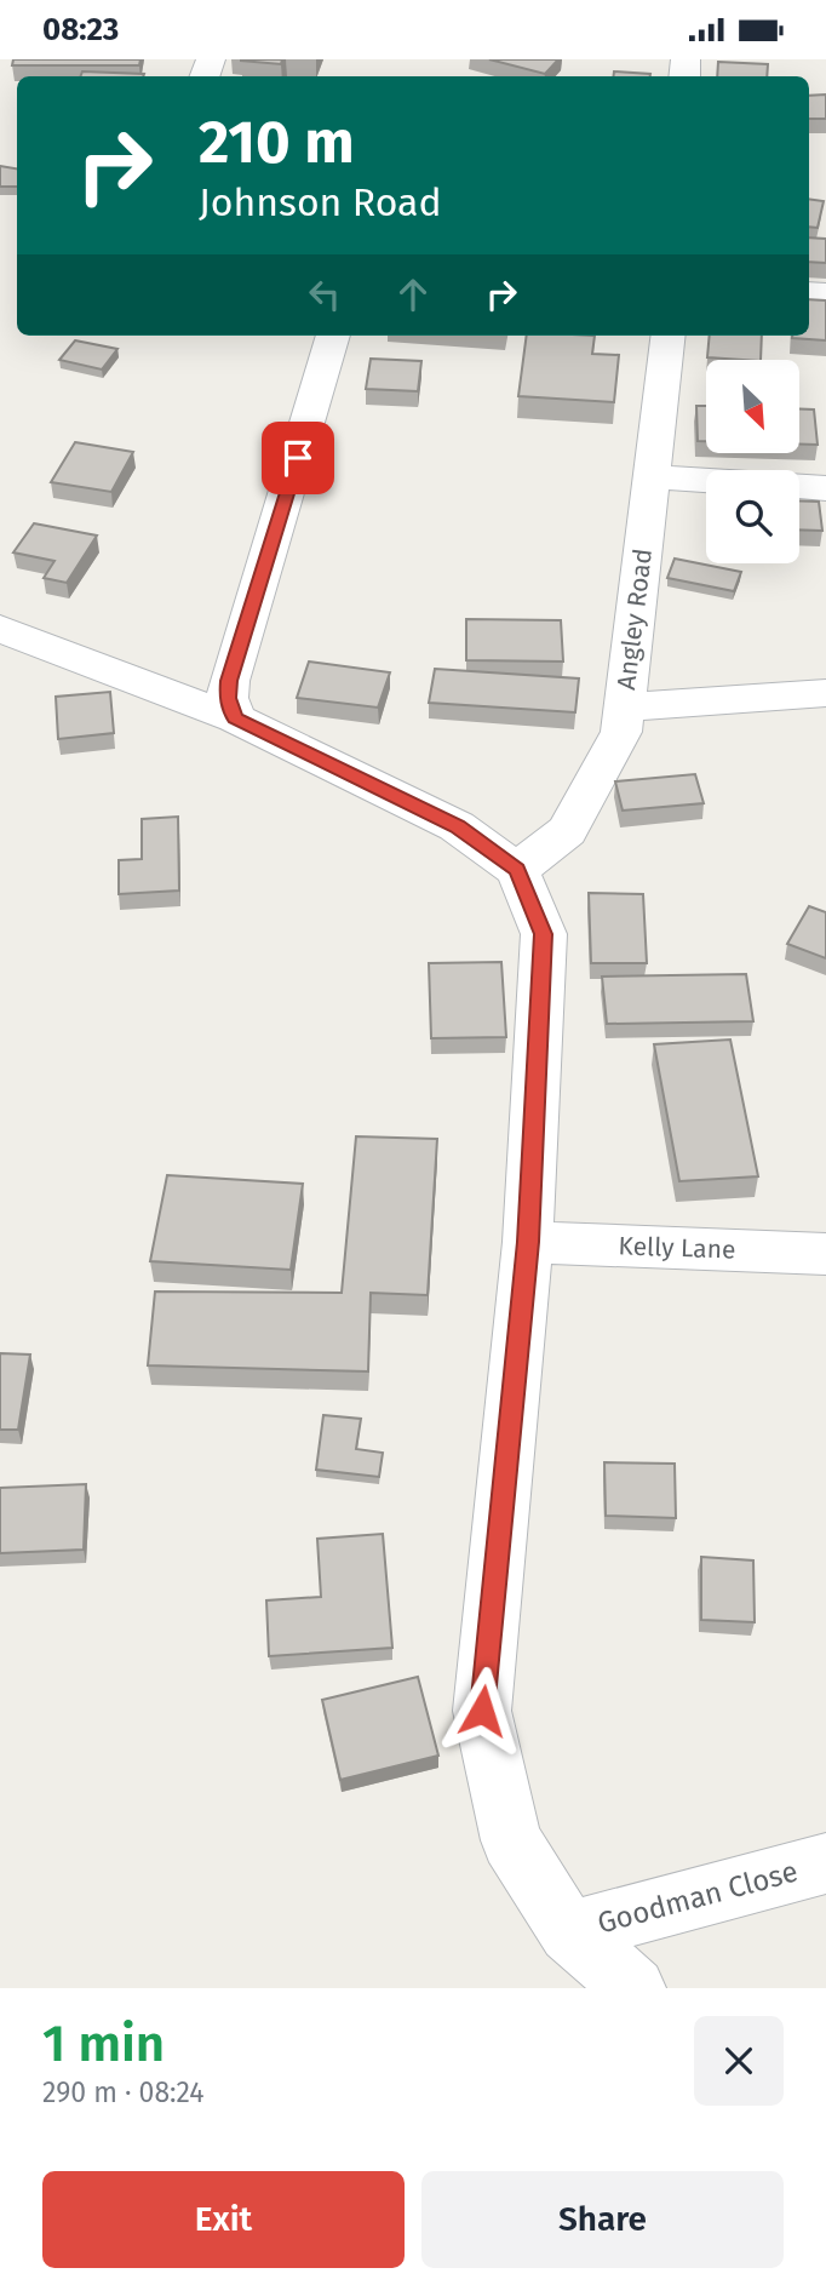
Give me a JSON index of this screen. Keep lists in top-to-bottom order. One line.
{"streets":{"street":["Angley Road","Kelly Lane","Goodman Close"]},"north":"bottom right","page":{"status":"08:23","turn":["210 m","Johnson Road"],"heading":["1 min","290 m · 08:24"],"buttons":["Exit","Share"]}}
